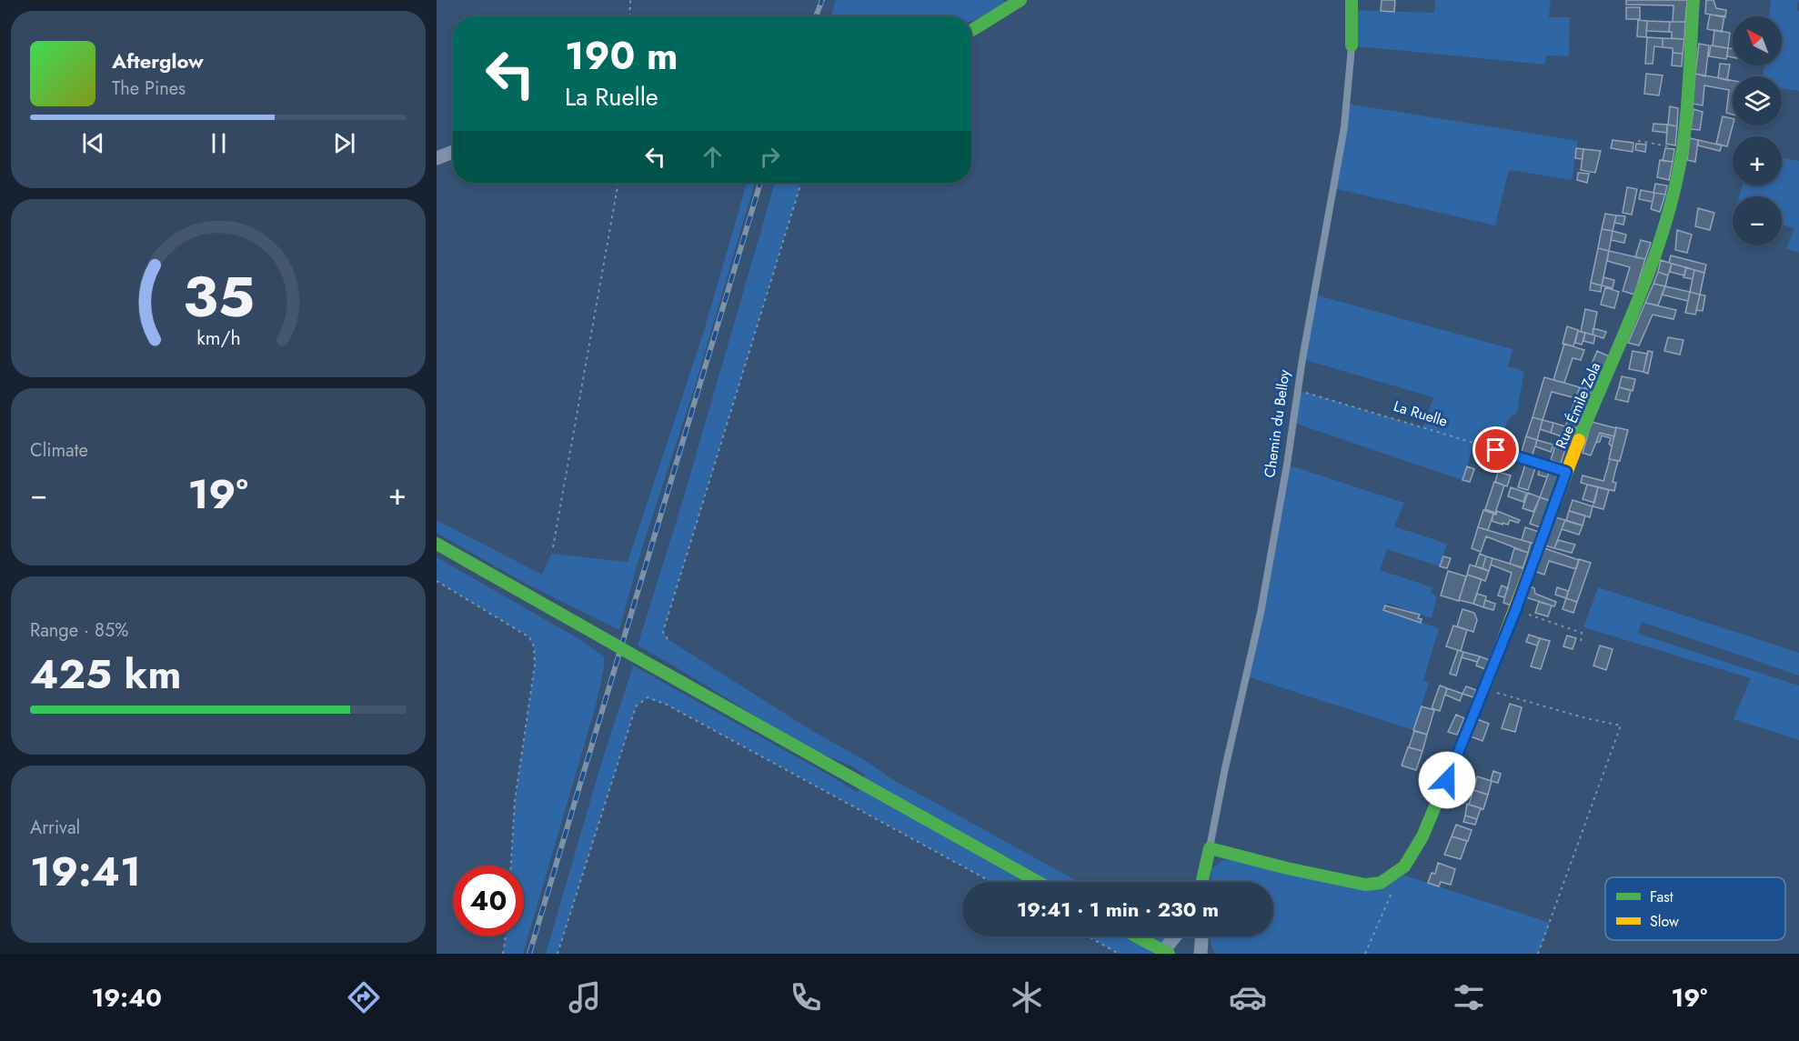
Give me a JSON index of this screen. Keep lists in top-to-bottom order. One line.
{"streets":{"street":["Rue Émile Zola","Chemin du Belloy"],"path":["La Ruelle"]},"crossings":[["La Ruelle","Chemin du Belloy"]],"legend":["Fast","Slow"],"north":"top left","page":{"map_buttons":["+","−"],"turn":["190 m","La Ruelle"],"song":["Afterglow","The Pines"],"tile":["Climate",["Range · 85%","425 km"],["Arrival","19:41"]],"heat":["−","19°","+"],"limit":"40","trip":"19:41 · 1 min · 230 m","tabs":["19:40","19°"],"gauge":["35","km/h"]}}
